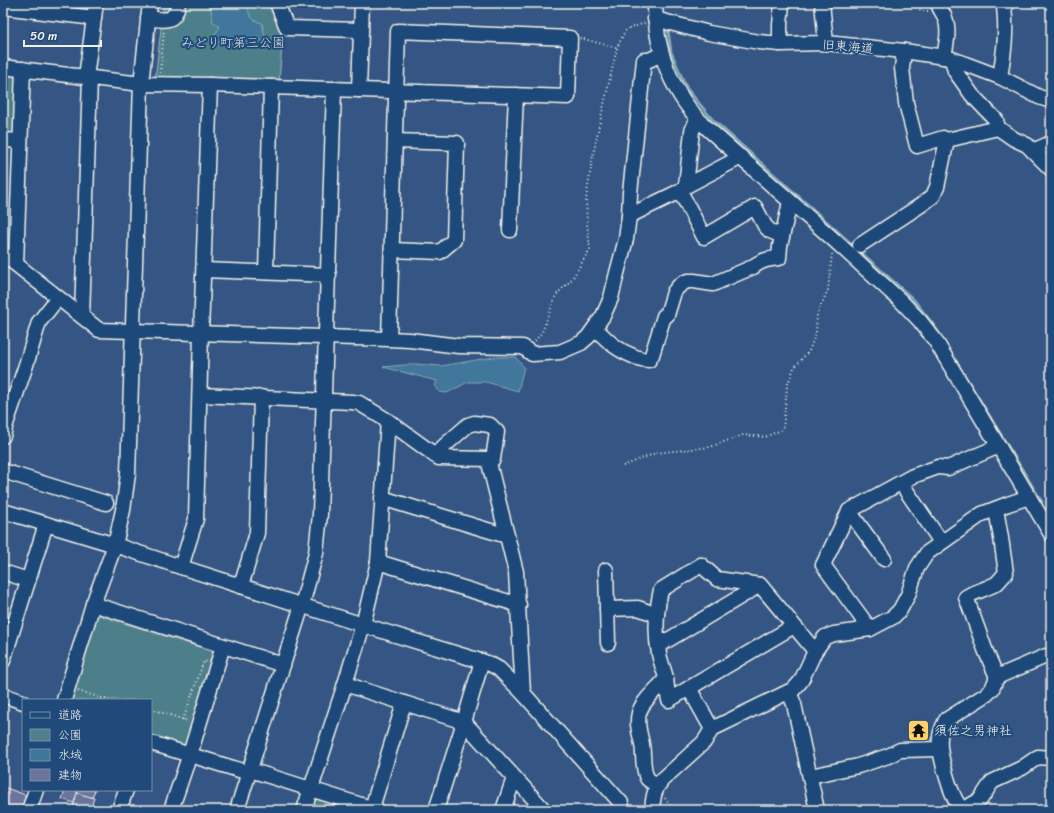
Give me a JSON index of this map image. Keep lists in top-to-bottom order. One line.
{"streets":{"street":["旧東海道"]},"parks":["みどり町第三公園"],"places":{"temple":["須佐之男神社"]},"legend":["道路","公園","水域","建物"],"scale_bar":"50 m"}
